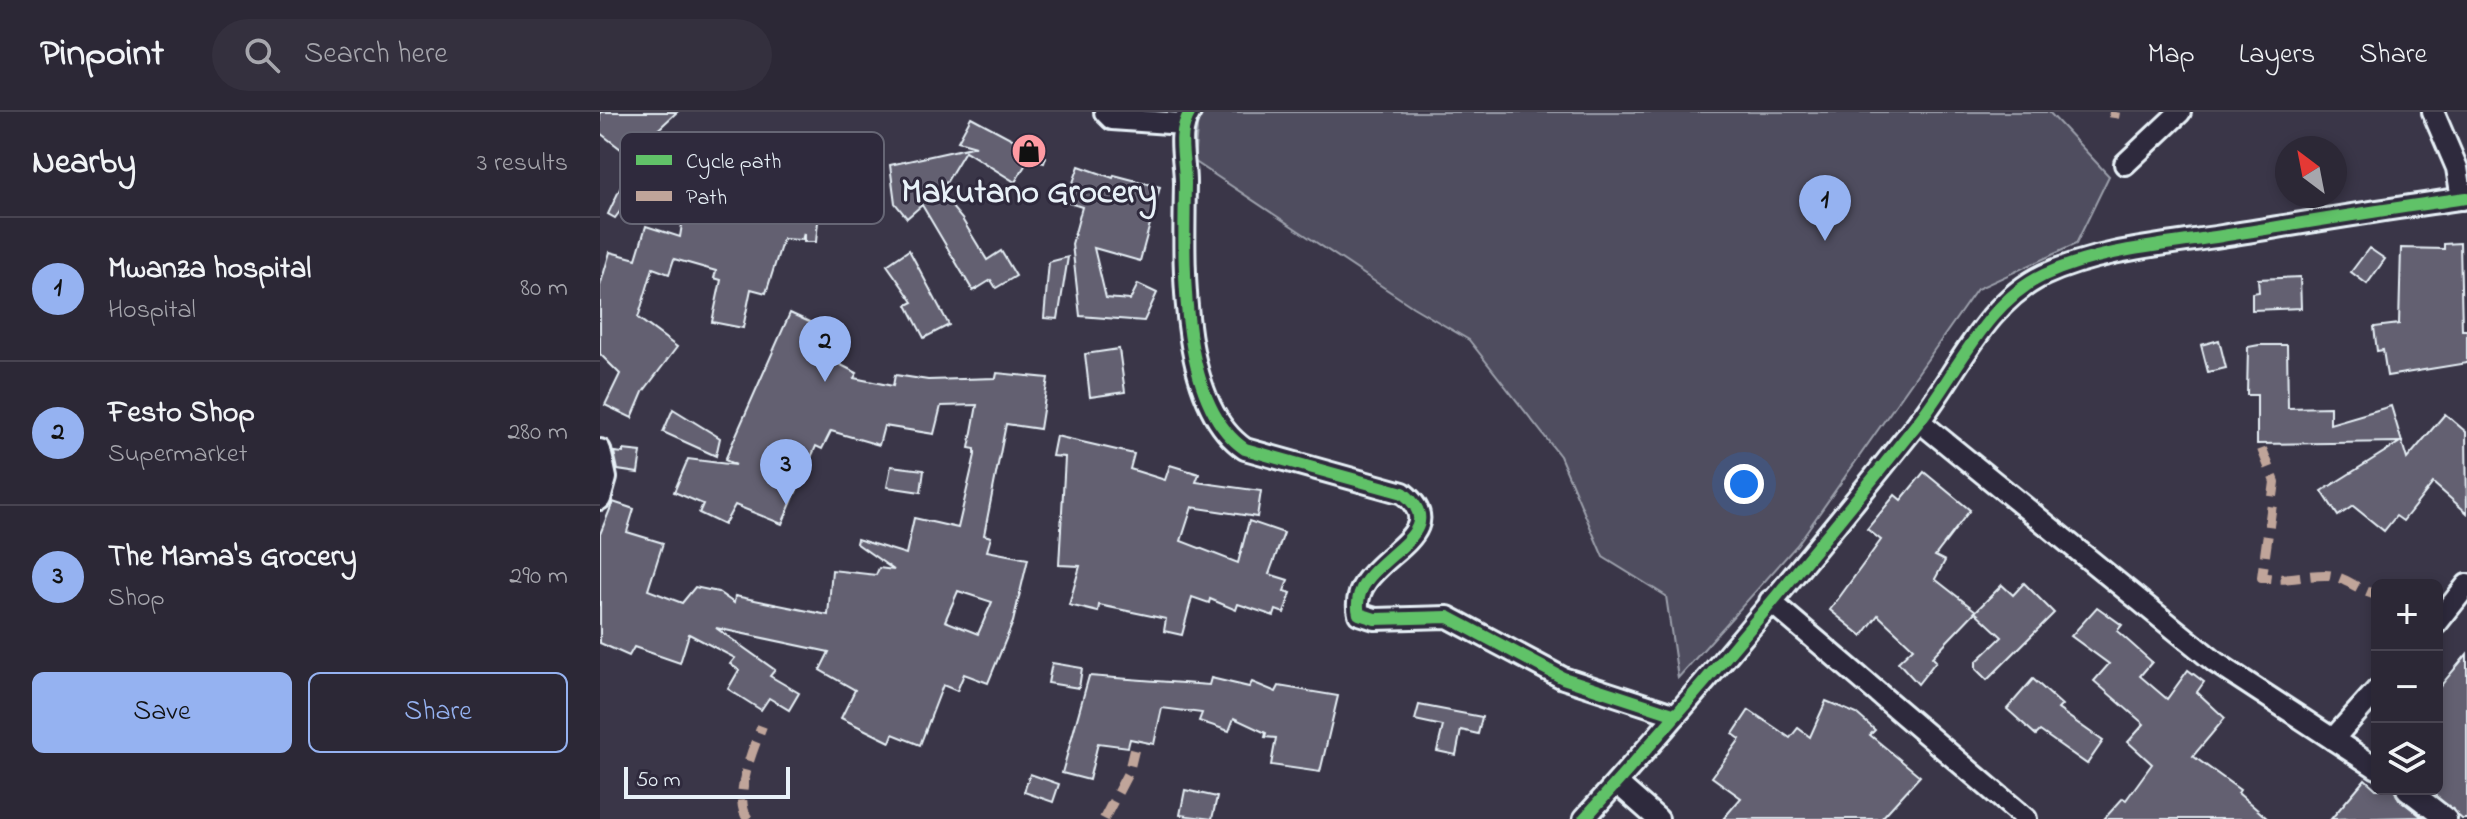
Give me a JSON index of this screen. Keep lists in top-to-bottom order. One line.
{"places":{"shop":["Makutano Grocery"]},"legend":["Cycle path","Path"],"scale_bar":"50 m","north":"top left","page":{"header":"Pinpoint","search":"Search here","nav":["Map","Layers","Share"],"heading":["Nearby","3 results"],"pins":["1","2","3"],"list":[{"mark":"1","name":"Mwanza hospital","note":"Hospital","value":"80 m"},{"mark":"2","name":"Festo Shop","note":"Supermarket","value":"280 m"},{"mark":"3","name":"The Mama's Grocery","note":"Shop","value":"290 m"}],"map_buttons":["+","−"],"buttons":["Save","Share"],"scale":"50 m"}}
